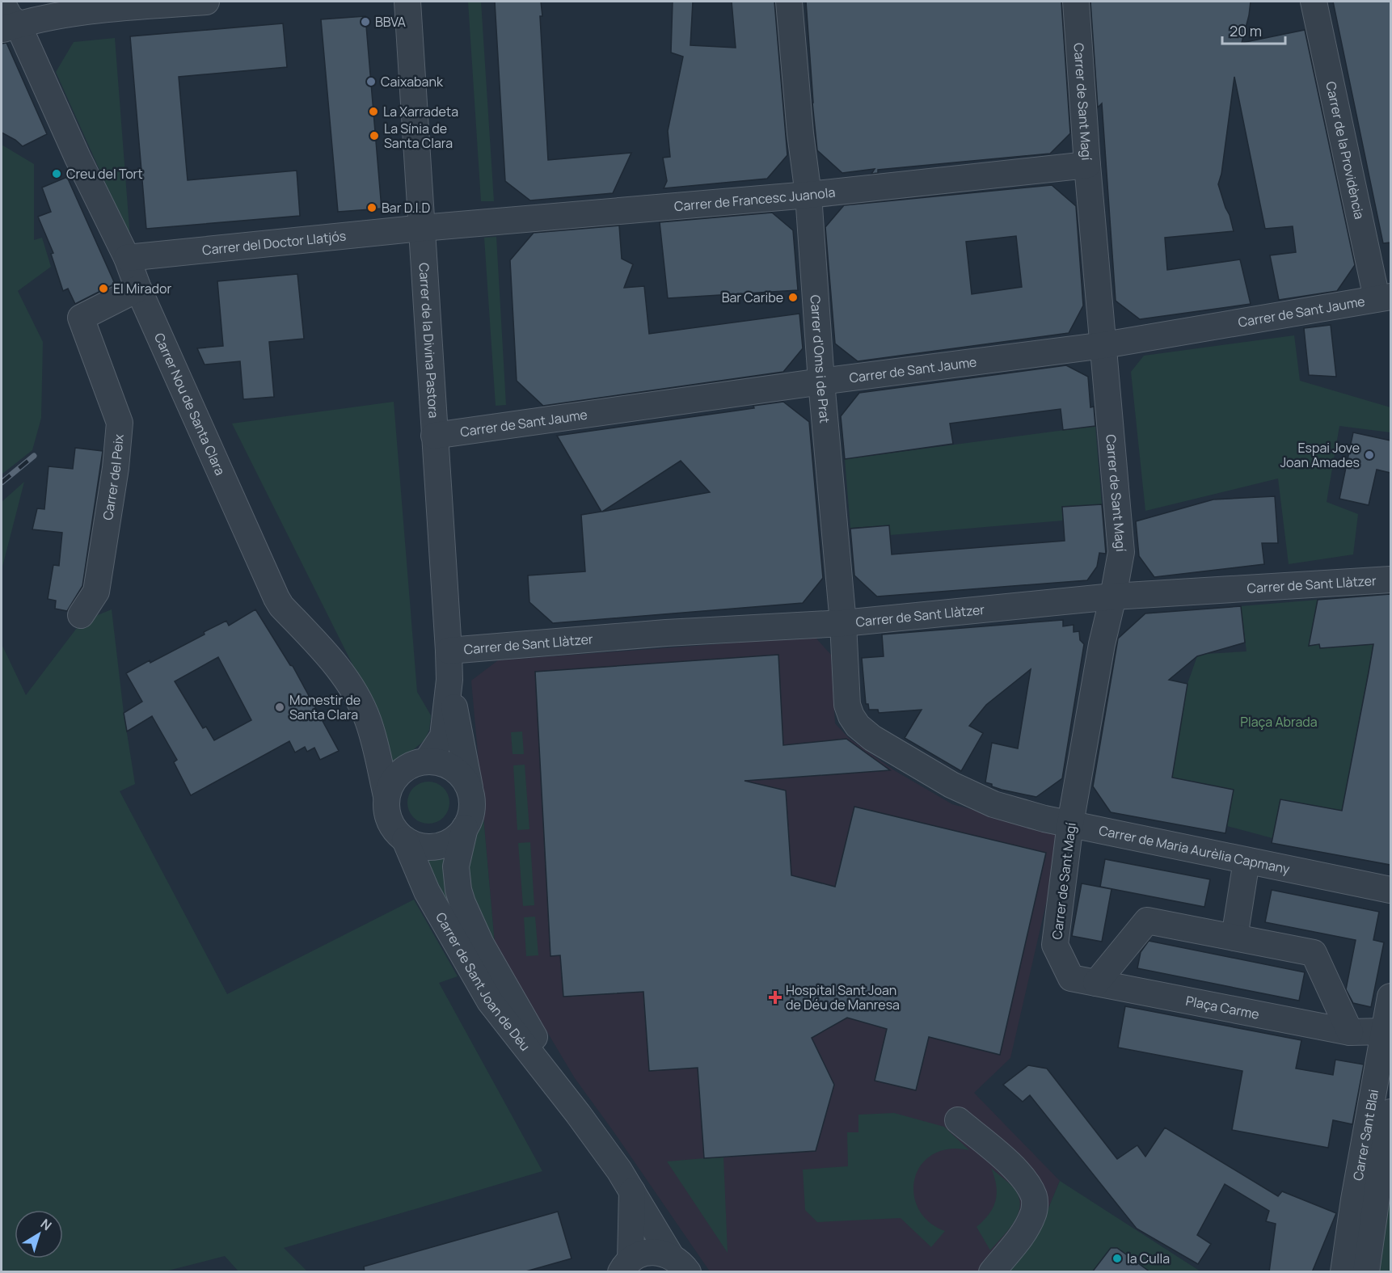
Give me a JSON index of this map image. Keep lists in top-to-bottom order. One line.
{"streets":{"street":["Carrer de Sant Magí","Carrer de la Providència","Carrer de Francesc Juanola","Carrer del Doctor Llatjós","Carrer de Sant Jaume","Carrer de la Divina Pastora","Carrer d'Oms i de Prat","Carrer Nou de Santa Clara","Carrer del Peix","Carrer de Sant Llàtzer","Carrer de Maria Aurèlia Capmany","Carrer de Sant Joan de Déu","Plaça Carme","Carrer Sant Blai"]},"crossings":[["Carrer de Sant Magí","Carrer de Francesc Juanola"],["Carrer de Sant Magí","Carrer de Sant Jaume"],["Carrer de Sant Magí","Carrer de Sant Llàtzer"],["Carrer de Sant Magí","Carrer de Maria Aurèlia Capmany"],["Carrer de Sant Magí","Plaça Carme"],["Carrer de la Providència","Carrer de Sant Jaume"],["Carrer de Francesc Juanola","Carrer del Doctor Llatjós"],["Carrer de Francesc Juanola","Carrer de la Divina Pastora"],["Carrer de Francesc Juanola","Carrer d'Oms i de Prat"],["Carrer del Doctor Llatjós","Carrer de la Divina Pastora"],["Carrer del Doctor Llatjós","Carrer Nou de Santa Clara"],["Carrer de Sant Jaume","Carrer de la Divina Pastora"],["Carrer de Sant Jaume","Carrer d'Oms i de Prat"],["Carrer de la Divina Pastora","Carrer Nou de Santa Clara"],["Carrer de la Divina Pastora","Carrer de Sant Llàtzer"],["Carrer de la Divina Pastora","Carrer de Sant Joan de Déu"],["Carrer d'Oms i de Prat","Carrer de Sant Llàtzer"],["Carrer d'Oms i de Prat","Carrer de Maria Aurèlia Capmany"],["Carrer Nou de Santa Clara","Carrer del Peix"],["Carrer Nou de Santa Clara","Carrer de Sant Joan de Déu"],["Plaça Carme","Carrer Sant Blai"]],"parks":["Plaça Abrada"],"places":{"other":["BBVA","Caixabank","La Xarradeta","La Sínia de Santa Clara","Creu del Tort","Bar D.I.D","El Mirador","Bar Caribe","Espai Jove Joan Amades","Monestir de Santa Clara","la Culla"],"health":["Hospital Sant Joan de Déu de Manresa"]},"scale_bar":"20 m","north":"top right"}
